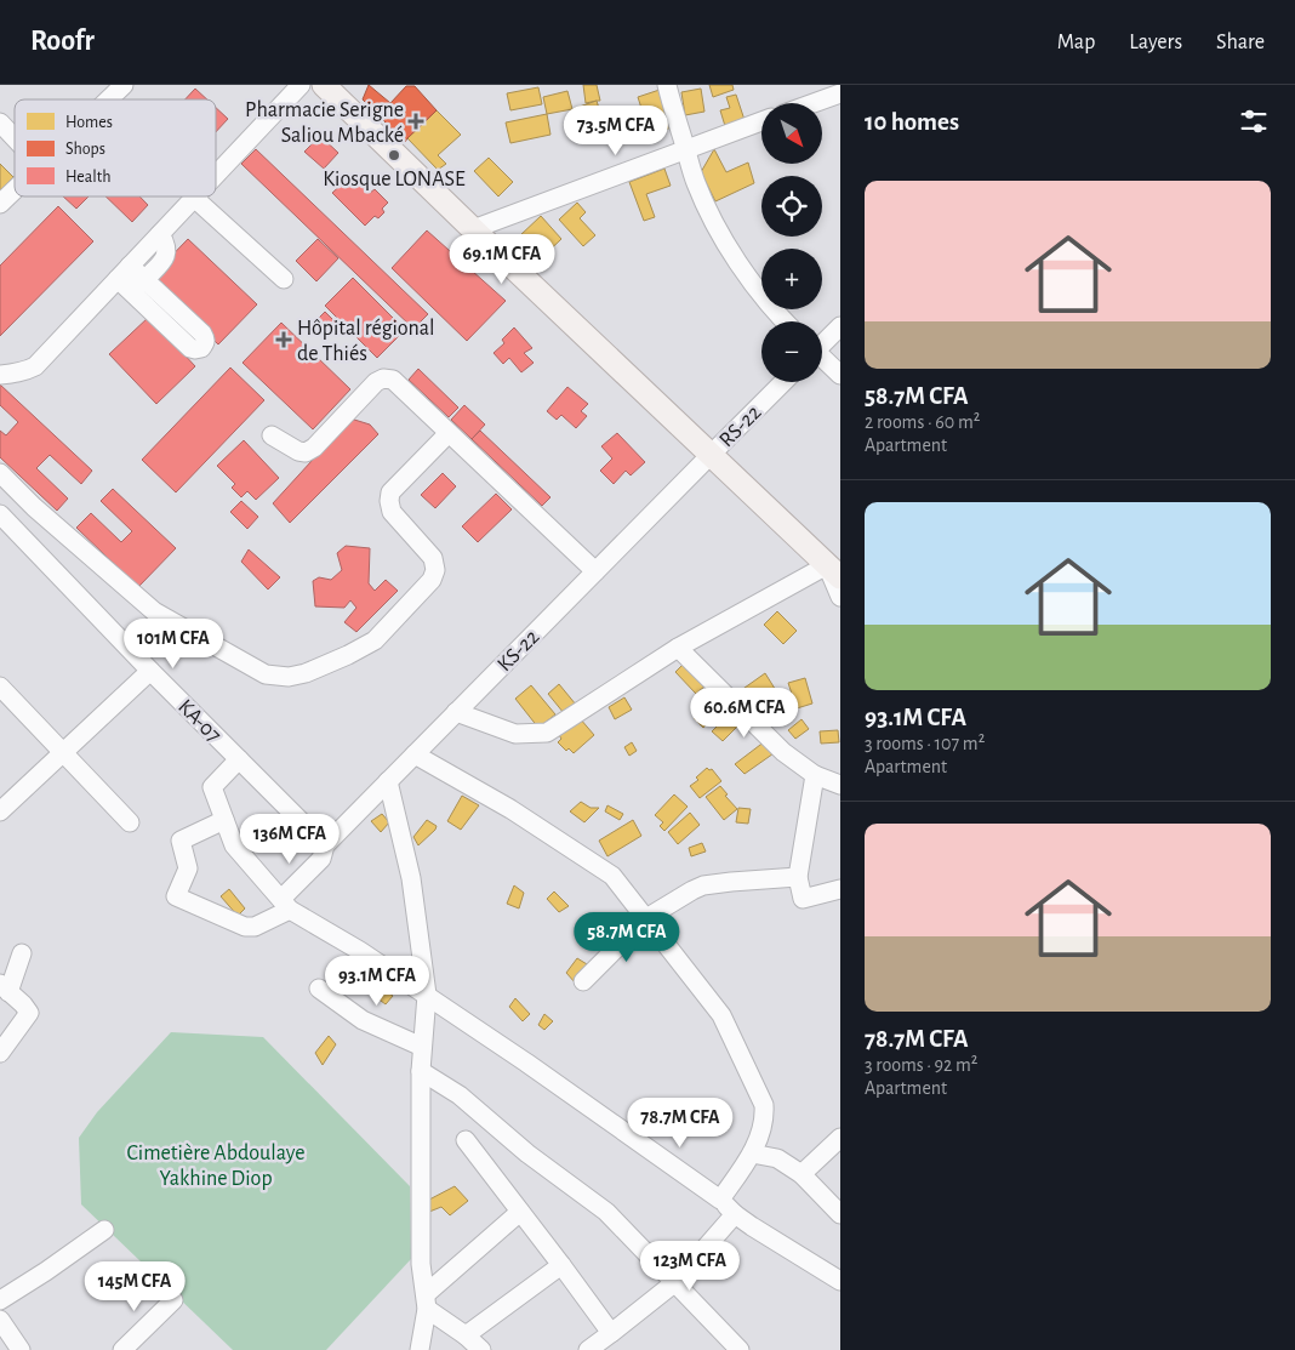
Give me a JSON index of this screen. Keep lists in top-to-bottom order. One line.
{"streets":{"street":["RS-22","KS-22","KA-07"]},"crossings":[["RS-22","KS-22"],["KS-22","KA-07"]],"parks":["Cimetière Abdoulaye Yakhine Diop"],"places":{"health":["Pharmacie Serigne Saliou Mbacké","Hôpital régional de Thiés"],"other":["Kiosque LONASE"]},"legend":["Homes","Shops","Health"],"north":"bottom right","page":{"header":"Roofr","nav":["Map","Layers","Share"],"heading":"10 homes","map_buttons":["+","−"],"price":["73.5M CFA","69.1M CFA","101M CFA","60.6M CFA","136M CFA","58.7M CFA","93.1M CFA","78.7M CFA","123M CFA","145M CFA"],"list":[{"name":"58.7M CFA","note":"2 rooms · 60 m² · Apartment"},{"name":"93.1M CFA","note":"3 rooms · 107 m² · Apartment"},{"name":"78.7M CFA","note":"3 rooms · 92 m² · Apartment"}]}}
